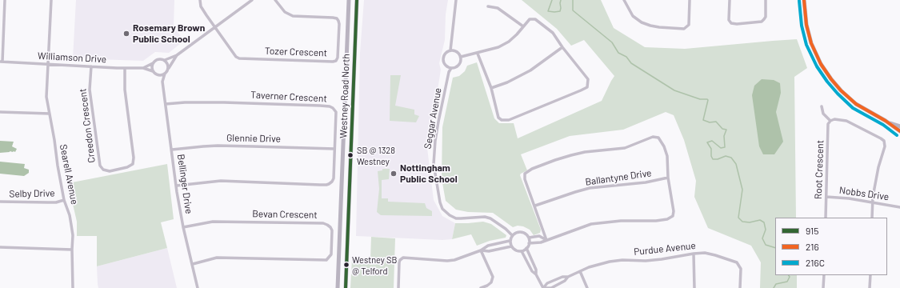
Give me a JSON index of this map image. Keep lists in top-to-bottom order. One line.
{"streets":{"main road":["Westney Road North"],"street":["Tozer Crescent","Williamson Drive","Taverner Crescent","Seggar Avenue","Creedon Crescent","Glennie Drive","Root Crescent","Searell Avenue","Ballantyne Drive","Bellinger Drive","Selby Drive","Nobbs Drive","Bevan Crescent","Purdue Avenue"]},"crossings":[["Williamson Drive","Creedon Crescent"],["Williamson Drive","Searell Avenue"],["Williamson Drive","Bellinger Drive"],["Taverner Crescent","Glennie Drive"],["Taverner Crescent","Bellinger Drive"],["Glennie Drive","Bellinger Drive"],["Root Crescent","Nobbs Drive"],["Searell Avenue","Selby Drive"],["Bellinger Drive","Bevan Crescent"]],"places":["Rosemary Brown Public School","SB @ 1328 Westney","Nottingham Public School","Westney SB @ Telford"],"lines":["transit line 915","transit line 216","transit line 216C"],"legend":["915","216","216C"]}
